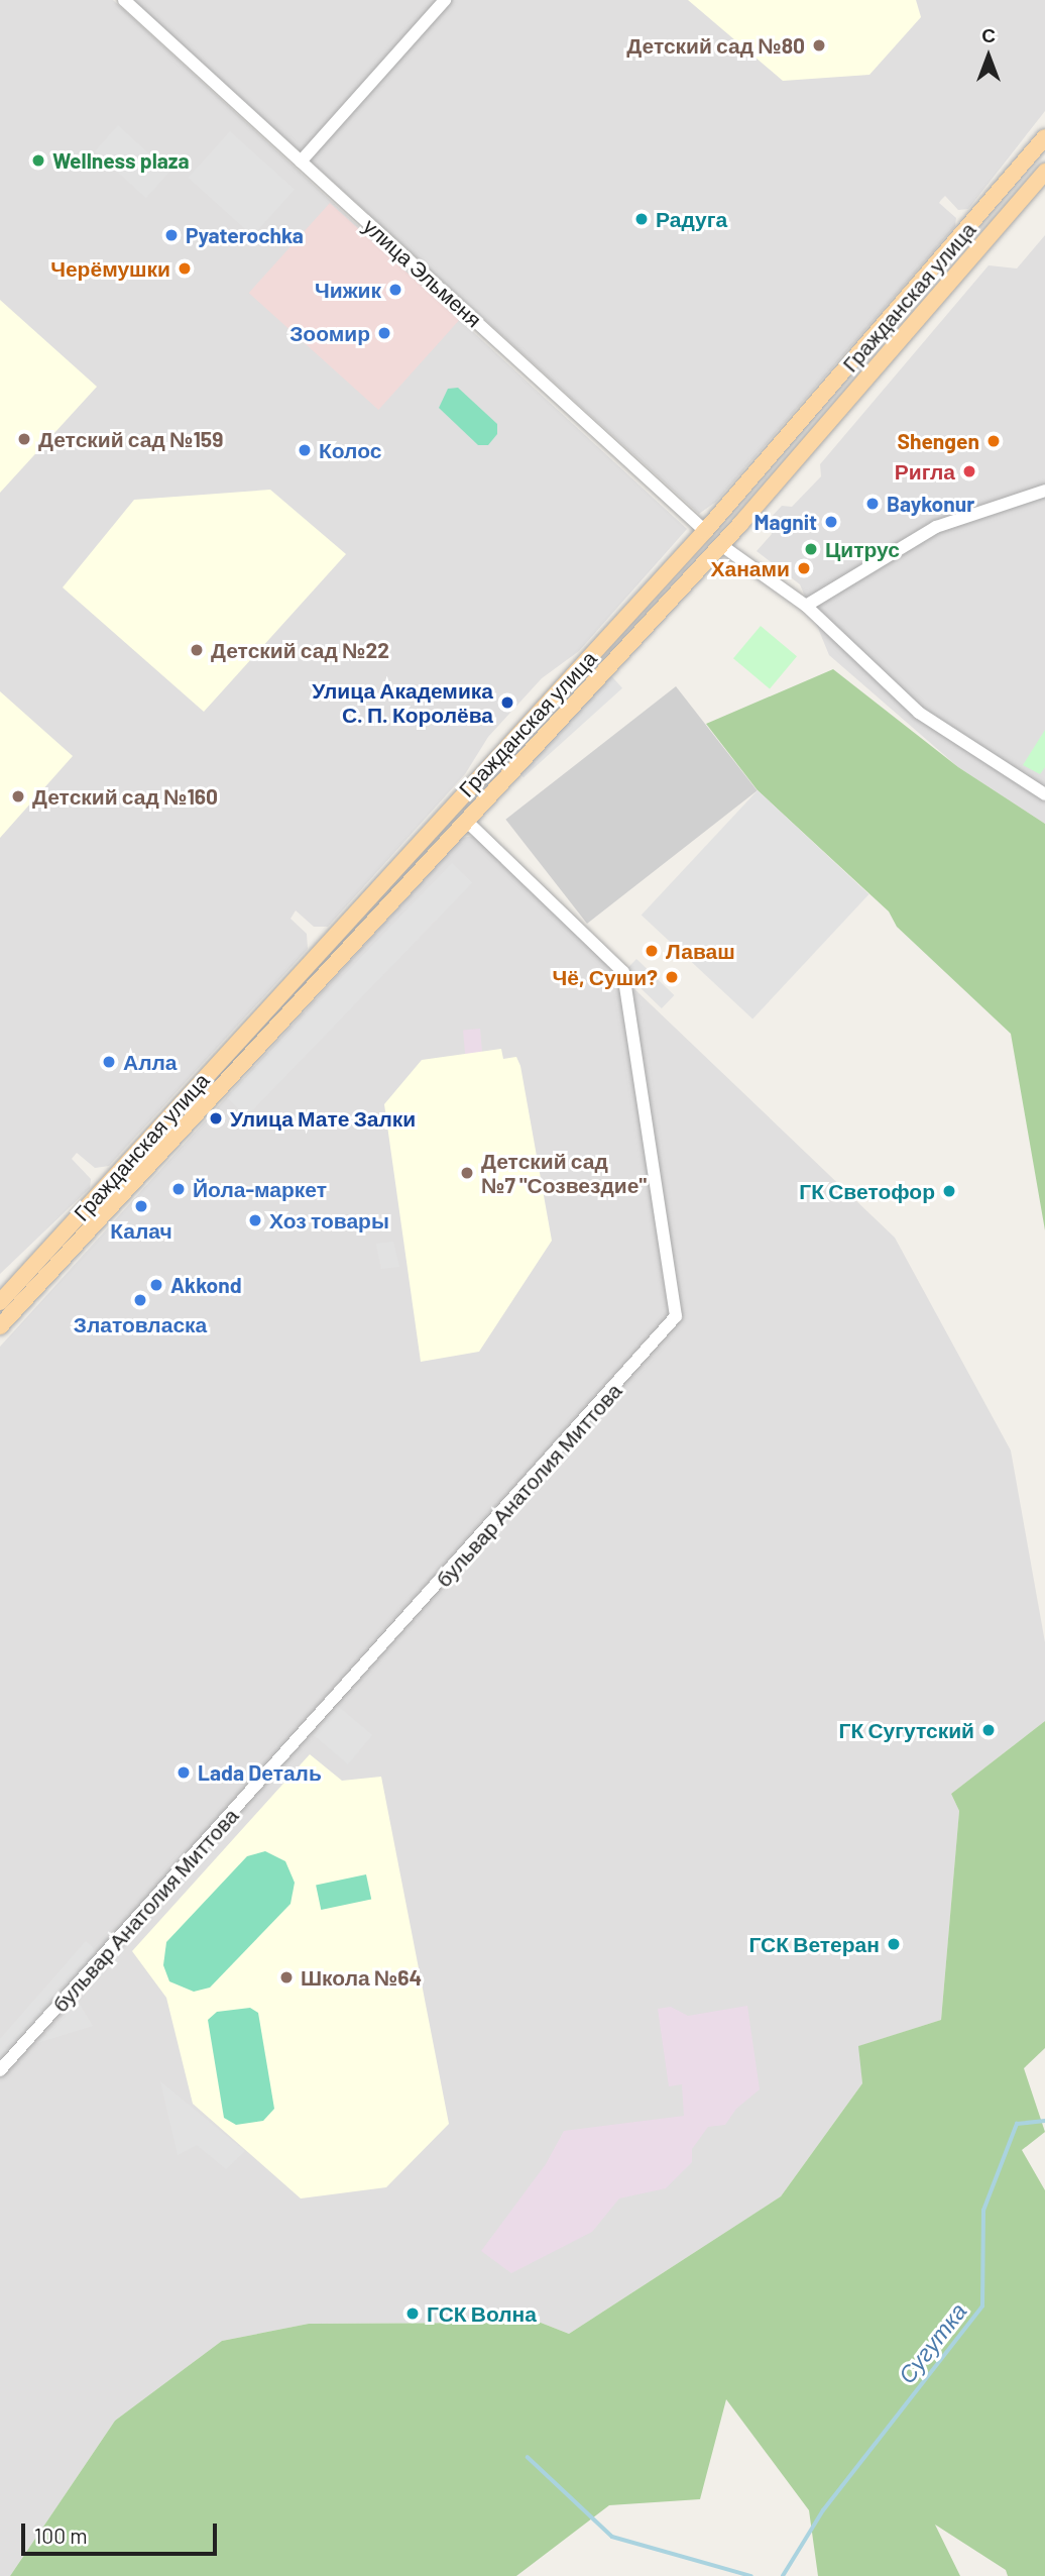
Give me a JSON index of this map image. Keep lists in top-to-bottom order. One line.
{"streets":{"main road":["улица Эльменя","Гражданская улица"],"street":["бульвар Анатолия Миттова"]},"crossings":[["улица Эльменя","Гражданская улица"],["Гражданская улица","бульвар Анатолия Миттова"]],"water":["Сугутка"],"places":["Детский сад №80","Wellness plaza","Радуга","Pyaterochka","Черёмушки","Чижик","Зоомир","Детский сад №159","Shengen","Колос","Ригла","Baykonur","Magnit","Цитрус","Ханами","Детский сад №22","Улица Академика С. П. Королёва","Детский сад №160","Лаваш","Чё, Суши?","Алла","Улица Мате Залки","Детский сад №7 \"Созвездие\"","Йола-маркет","ГК Светофор","Калач","Хоз товары","Akkond","Златовласка","ГК Сугутский","Lada Dеталь","ГСК Ветеран","Школа №64","ГСК Волна"],"scale_bar":"100 m","north":"top"}
